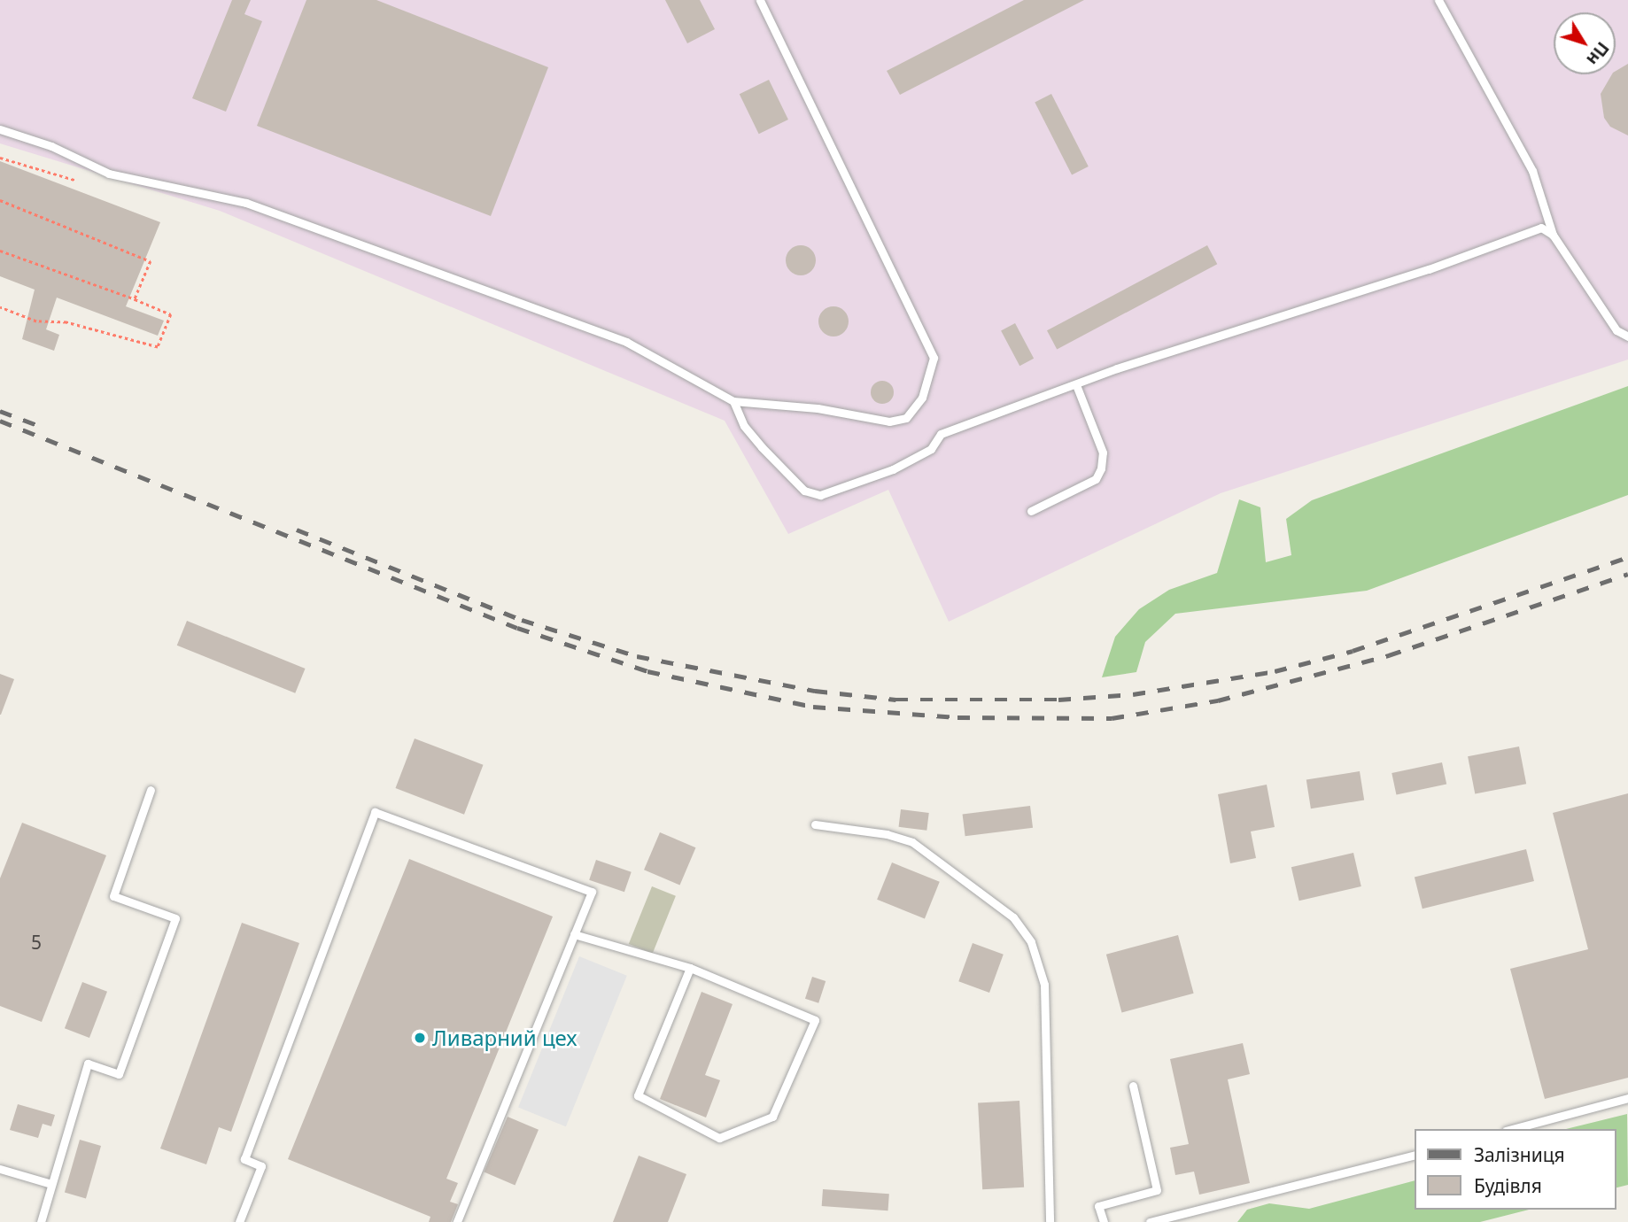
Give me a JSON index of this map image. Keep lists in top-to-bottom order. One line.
{"places":["Ливарний цех"],"house_numbers":["5"],"legend":["Залізниця","Будівля"],"north":"bottom right"}
